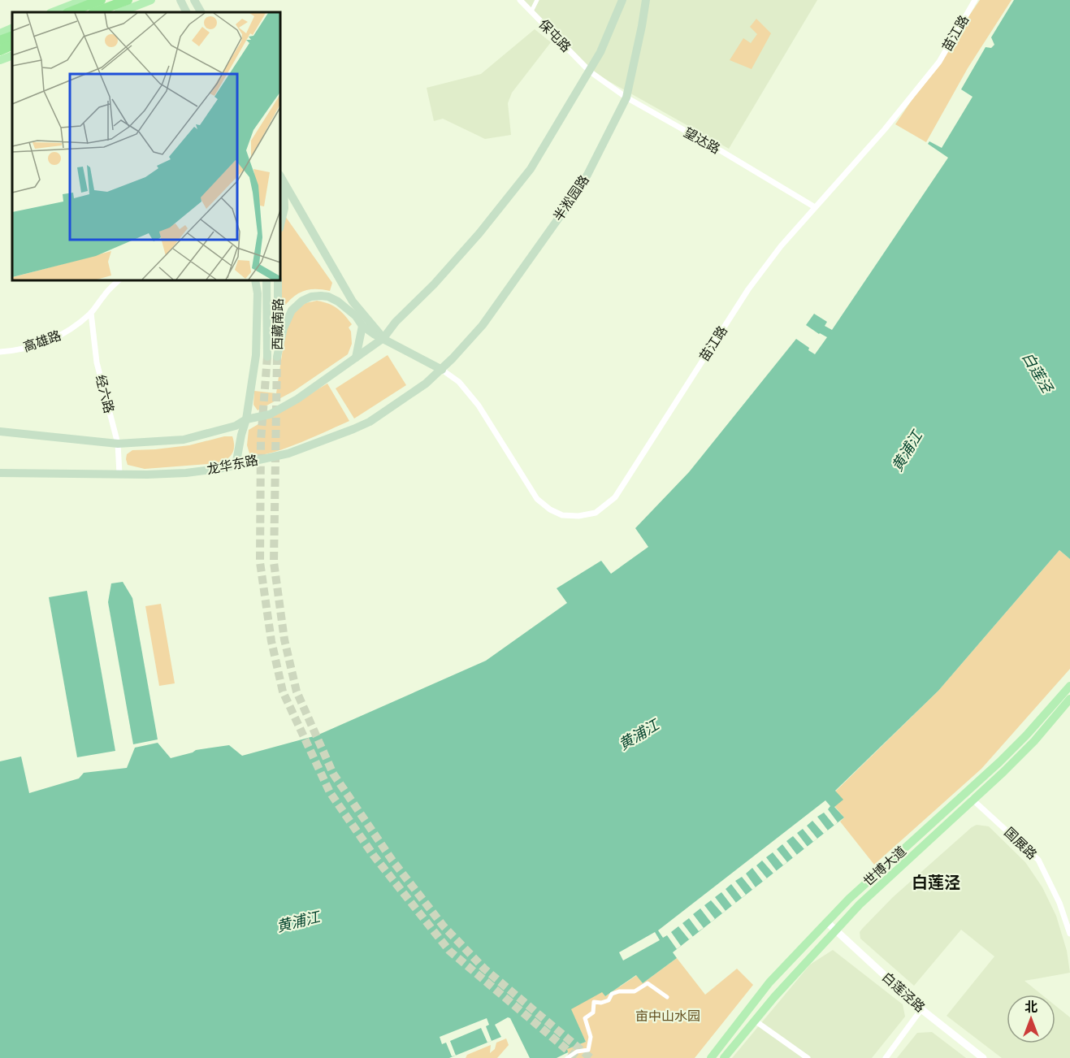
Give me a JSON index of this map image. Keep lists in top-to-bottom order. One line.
{"streets":{"main road":["半淞园路","西藏南路","龙华东路","世博大道"],"street":["苗江路","保屯路","望达路","高雄路","经六路","国展路","白莲泾路"]},"crossings":[["苗江路","望达路"],["苗江路","半淞园路"],["苗江路","西藏南路"],["苗江路","龙华东路"],["保屯路","望达路"],["望达路","半淞园路"],["半淞园路","西藏南路"],["半淞园路","龙华东路"],["西藏南路","龙华东路"],["高雄路","经六路"],["经六路","龙华东路"],["国展路","世博大道"],["世博大道","白莲泾路"]],"districts":["白莲泾"],"water":["白莲泾","黄浦江"],"parks":["亩中山水园"],"north":"top"}
